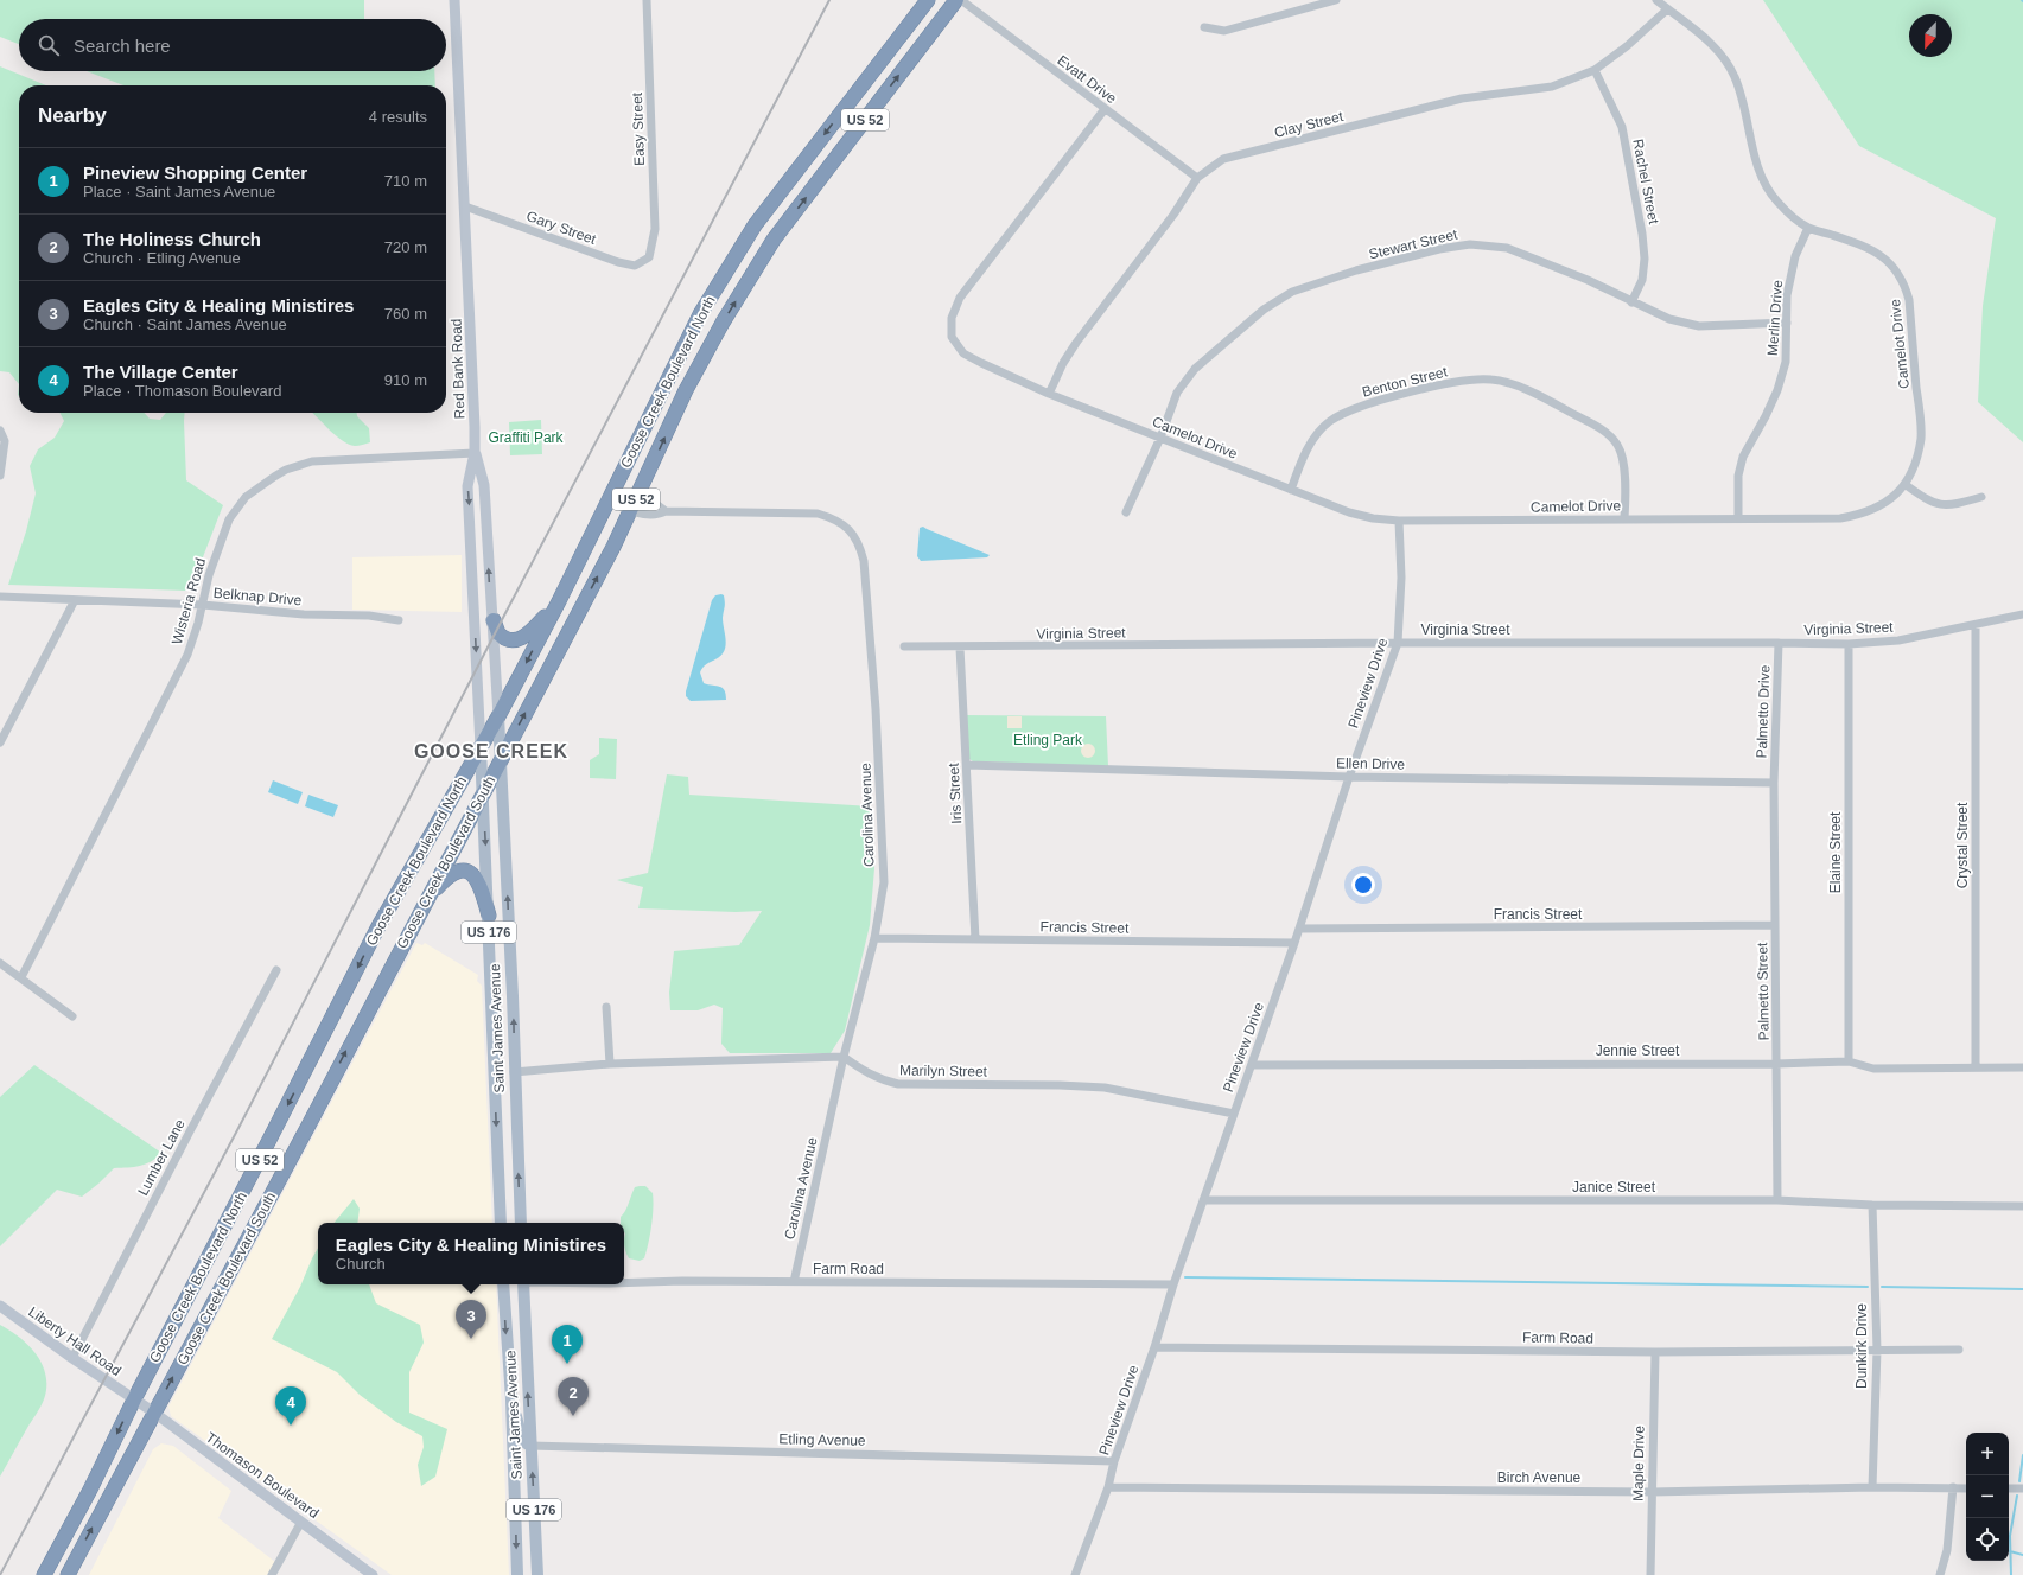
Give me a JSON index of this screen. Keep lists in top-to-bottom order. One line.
{"streets":{"highway":["US 52","Goose Creek Boulevard North","Goose Creek Boulevard South"],"main road":["Red Bank Road","US 176","Saint James Avenue","Liberty Hall Road","Thomason Boulevard"],"street":["Evatt Drive","Clay Street","Easy Street","Rachel Street","Gary Street","Stewart Street","Merlin Drive","Camelot Drive","Benton Street","Belknap Drive","Wisteria Road","Virginia Street","Pineview Drive","Palmetto Drive","Ellen Drive","Iris Street","Carolina Avenue","Crystal Street","Elaine Street","Francis Street","Palmetto Street","Jennie Street","Marilyn Street","Lumber Lane","Janice Street","Farm Road","Dunkirk Drive","Etling Avenue","Maple Drive","Birch Avenue"]},"crossings":[["Evatt Drive","Clay Street"],["Evatt Drive","Camelot Drive"],["Clay Street","Rachel Street"],["Clay Street","Camelot Drive"],["Easy Street","Gary Street"],["Rachel Street","Stewart Street"],["Gary Street","Red Bank Road"],["Stewart Street","Merlin Drive"],["Stewart Street","Camelot Drive"],["Merlin Drive","Camelot Drive"],["Camelot Drive","Benton Street"],["Camelot Drive","Pineview Drive"],["Red Bank Road","Goose Creek Boulevard North"],["Red Bank Road","Wisteria Road"],["Red Bank Road","Saint James Avenue"],["Goose Creek Boulevard North","Carolina Avenue"],["Goose Creek Boulevard North","Saint James Avenue"],["Goose Creek Boulevard North","Liberty Hall Road"],["Goose Creek Boulevard North","Thomason Boulevard"],["Belknap Drive","Wisteria Road"],["Virginia Street","Pineview Drive"],["Virginia Street","Palmetto Drive"],["Virginia Street","Iris Street"],["Virginia Street","Crystal Street"],["Virginia Street","Elaine Street"],["Pineview Drive","Ellen Drive"],["Pineview Drive","Francis Street"],["Pineview Drive","Jennie Street"],["Pineview Drive","Marilyn Street"],["Pineview Drive","Janice Street"],["Pineview Drive","Farm Road"],["Pineview Drive","Etling Avenue"],["Pineview Drive","Birch Avenue"],["Palmetto Drive","Ellen Drive"],["Palmetto Drive","Palmetto Street"],["Ellen Drive","Iris Street"],["Ellen Drive","Palmetto Street"],["Iris Street","Francis Street"],["Carolina Avenue","Goose Creek Boulevard South"],["Carolina Avenue","Francis Street"],["Carolina Avenue","Marilyn Street"],["Carolina Avenue","Farm Road"],["Crystal Street","Jennie Street"],["Elaine Street","Jennie Street"],["Goose Creek Boulevard South","Saint James Avenue"],["Goose Creek Boulevard South","Thomason Boulevard"],["Francis Street","Palmetto Street"],["Palmetto Street","Jennie Street"],["Palmetto Street","Janice Street"],["Saint James Avenue","Etling Avenue"],["Lumber Lane","Liberty Hall Road"],["Janice Street","Dunkirk Drive"],["Farm Road","Dunkirk Drive"],["Farm Road","Maple Drive"],["Liberty Hall Road","Thomason Boulevard"],["Dunkirk Drive","Birch Avenue"],["Maple Drive","Birch Avenue"]],"one_way":["Goose Creek Boulevard North","Goose Creek Boulevard South"],"districts":["GOOSE CREEK"],"parks":["Graffiti Park","Etling Park"],"north":"bottom","page":{"search":"Search here","heading":["Nearby","4 results"],"list":[{"mark":"1","name":"Pineview Shopping Center","note":"Place · Saint James Avenue","value":"710 m"},{"mark":"2","name":"The Holiness Church","note":"Church · Etling Avenue","value":"720 m"},{"mark":"3","name":"Eagles City & Healing Ministires","note":"Church · Saint James Avenue","value":"760 m"},{"mark":"4","name":"The Village Center","note":"Place · Thomason Boulevard","value":"910 m"}],"popup":["Eagles City & Healing Ministires","Church"],"pins":["3","1","2","4"],"map_buttons":["+","−"]}}
